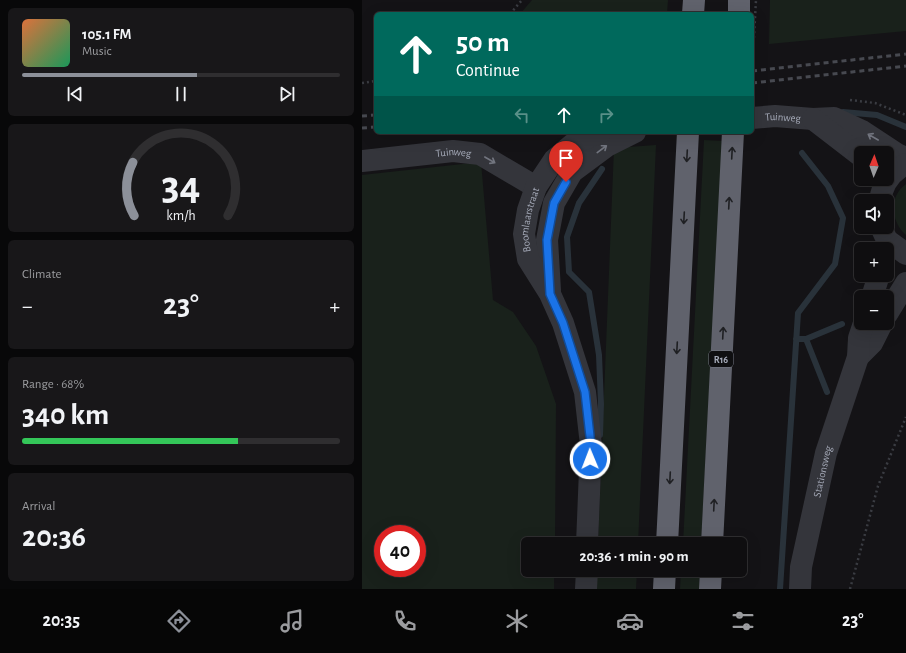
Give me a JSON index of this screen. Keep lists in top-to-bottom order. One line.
{"streets":{"highway":["R16"],"street":["Tuinweg","Boomlaarstraat","Stationsweg"]},"crossings":[["Tuinweg","Boomlaarstraat"]],"north":"top","page":{"turn":["50 m","Continue"],"song":["105.1 FM","Music"],"map_buttons":["+","−"],"tile":["Climate",["Range · 68%","340 km"],["Arrival","20:36"]],"heat":["−","23°","+"],"limit":"40","trip":"20:36 · 1 min · 90 m","tabs":["20:35","23°"],"gauge":["34","km/h"]}}
